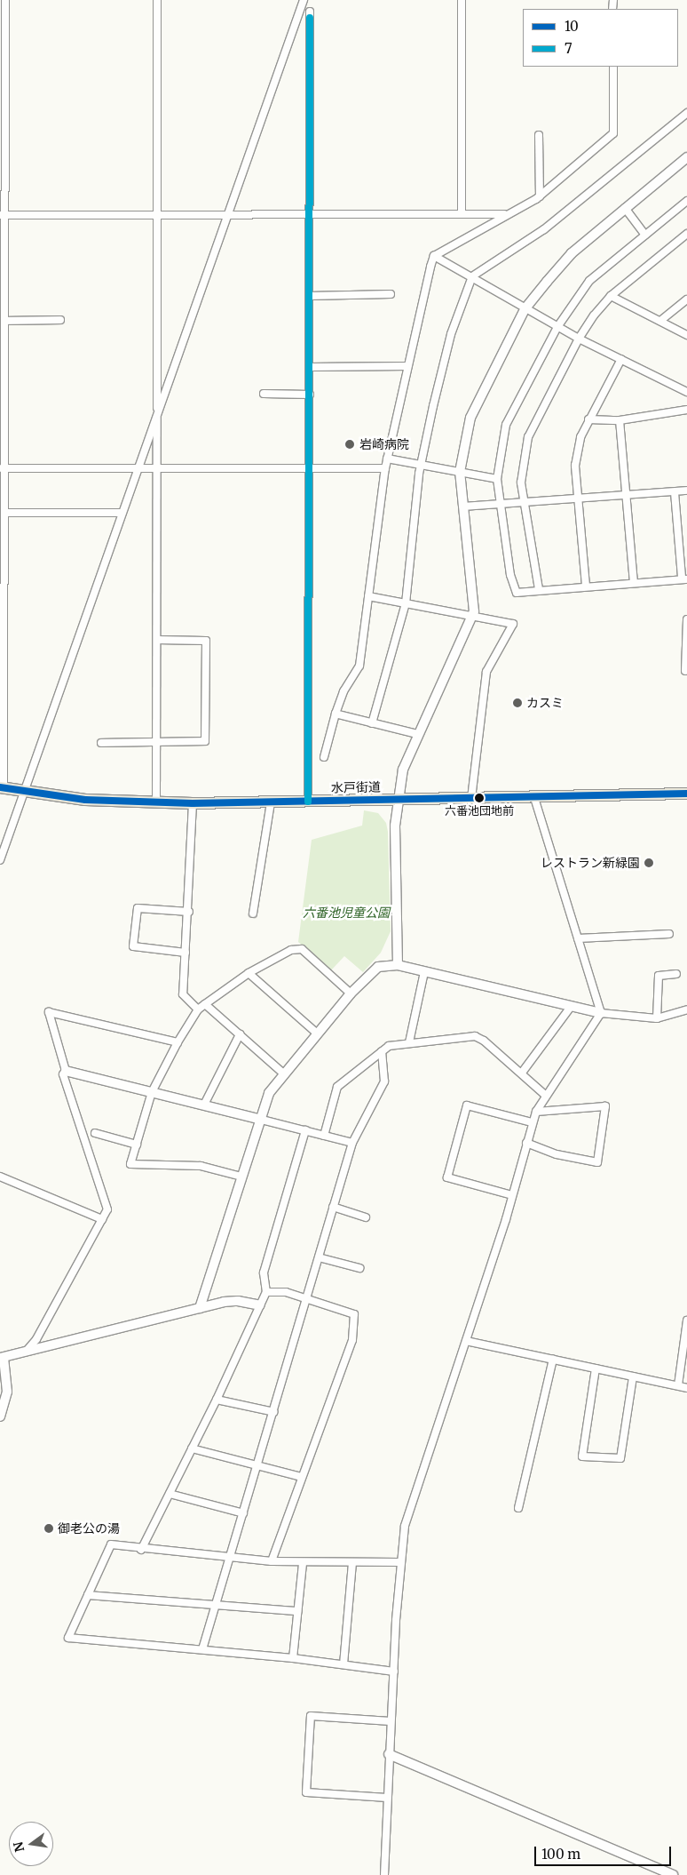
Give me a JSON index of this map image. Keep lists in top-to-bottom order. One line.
{"streets":{"main road":["水戸街道"]},"parks":["六番池児童公園"],"places":["岩崎病院","カスミ","六番池団地前","レストラン新緑園","御老公の湯"],"lines":["transit line 7","transit line 10"],"legend":["10","7"],"scale_bar":"100 m","north":"left"}
